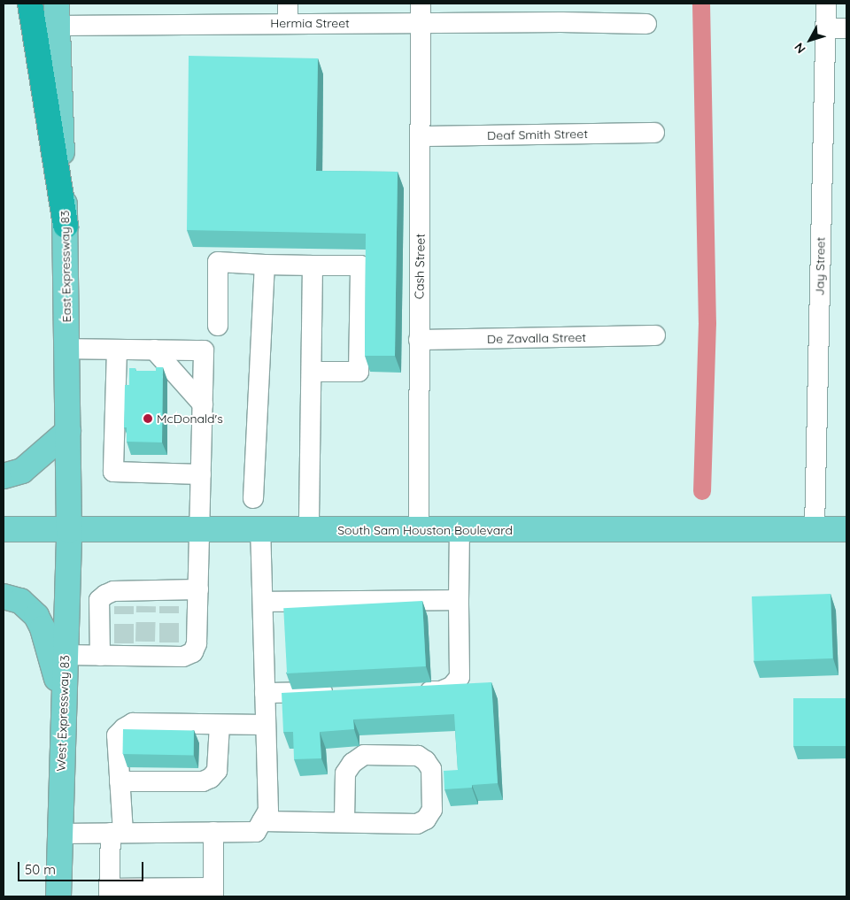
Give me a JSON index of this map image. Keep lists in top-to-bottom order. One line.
{"streets":{"main road":["East Expressway 83","South Sam Houston Boulevard","West Expressway 83"],"street":["Hermia Street","Deaf Smith Street","Cash Street","Jay Street","De Zavalla Street"]},"crossings":[["Hermia Street","East Expressway 83"],["Hermia Street","Cash Street"],["Deaf Smith Street","Cash Street"],["East Expressway 83","South Sam Houston Boulevard"],["East Expressway 83","West Expressway 83"],["Cash Street","De Zavalla Street"],["Cash Street","South Sam Houston Boulevard"],["Jay Street","South Sam Houston Boulevard"],["South Sam Houston Boulevard","West Expressway 83"]],"places":["McDonald's"],"scale_bar":"50 m","north":"bottom left"}
